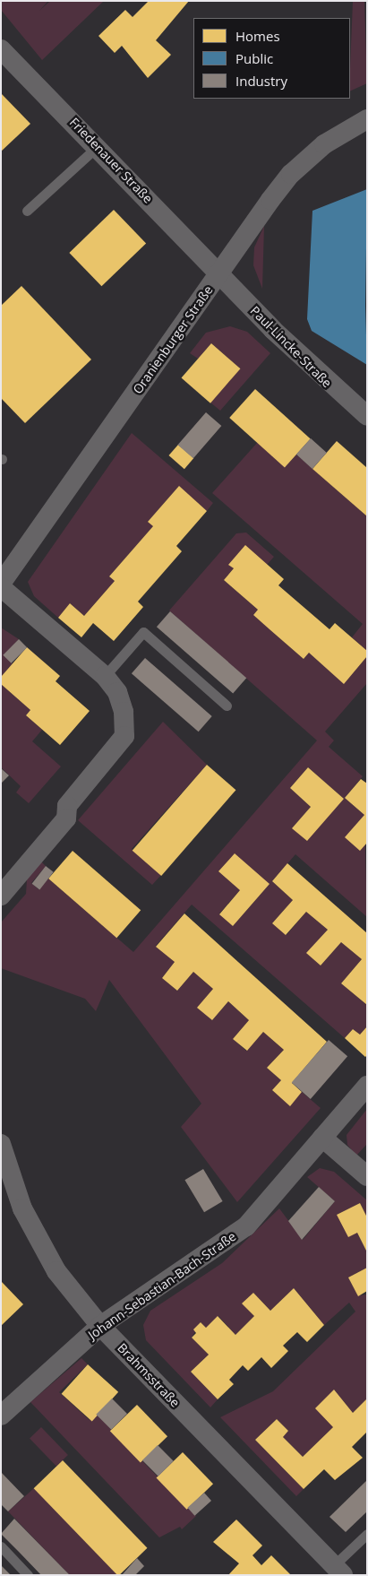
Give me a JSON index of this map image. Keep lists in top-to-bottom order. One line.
{"streets":{"street":["Friedenauer Straße","Oranienburger Straße","Paul-Lincke-Straße","Johann-Sebastian-Bach-Straße","Brahmsstraße"]},"crossings":[["Friedenauer Straße","Oranienburger Straße"],["Friedenauer Straße","Paul-Lincke-Straße"],["Oranienburger Straße","Paul-Lincke-Straße"],["Johann-Sebastian-Bach-Straße","Brahmsstraße"]],"legend":["Homes","Public","Industry"]}
